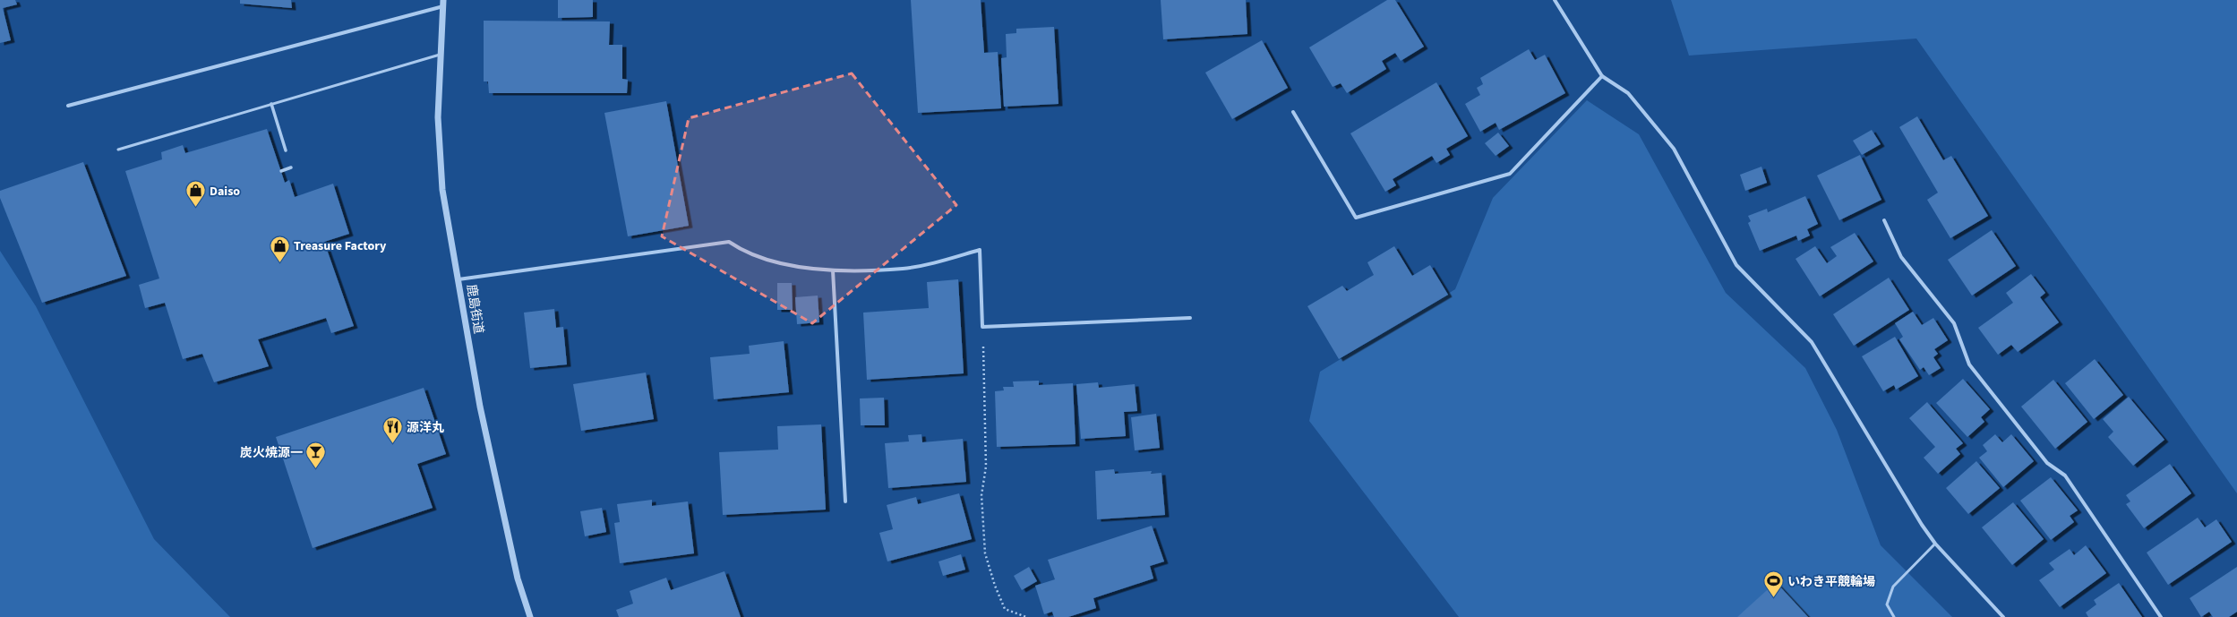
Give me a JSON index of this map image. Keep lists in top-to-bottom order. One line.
{"streets":{"street":["鹿島街道"]},"places":{"shop":["Daiso","Treasure Factory"],"restaurant":["源洋丸"],"bar":["炭火焼源一"],"sports":["いわき平競輪場"]}}
